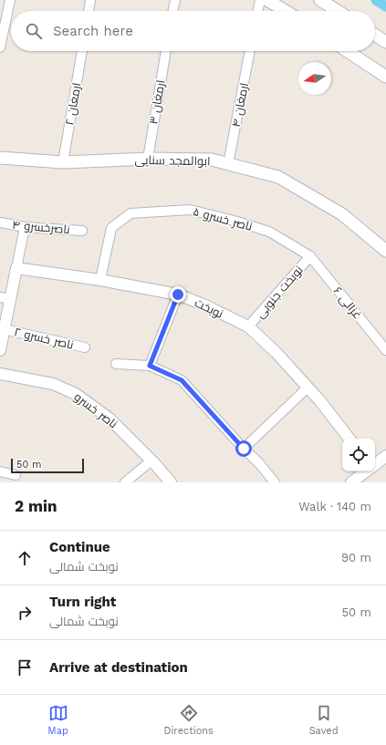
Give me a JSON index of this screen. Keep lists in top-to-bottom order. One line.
{"streets":{"main road":["ابوالمجد سنایی"],"street":["ارمغان ۳","ارمغان ۲","ارمغان ۴","ناصر خسرو ۵","ناصرخسرو ۴","نوبخت جنوبی","غزالی ۶","نوبخت","ناصر خسرو ۲","ناصر خسرو"]},"crossings":[["ارمغان ۳","ابوالمجد سنایی"],["ارمغان ۲","ابوالمجد سنایی"],["ارمغان ۴","ابوالمجد سنایی"],["ناصر خسرو ۵","نوبخت جنوبی"],["ناصر خسرو ۵","غزالی ۶"],["ناصر خسرو ۵","نوبخت"],["نوبخت جنوبی","غزالی ۶"],["نوبخت جنوبی","نوبخت"]],"scale_bar":"50 m","north":"left","page":{"search":"Search here","scale":"50 m","heading":["2 min","Walk · 140 m"],"list":[["Continue","نوبخت شمالی","90 m"],["Turn right","نوبخت شمالی","50 m"],"Arrive at destination"],"nav":["Map","Directions","Saved"]}}
